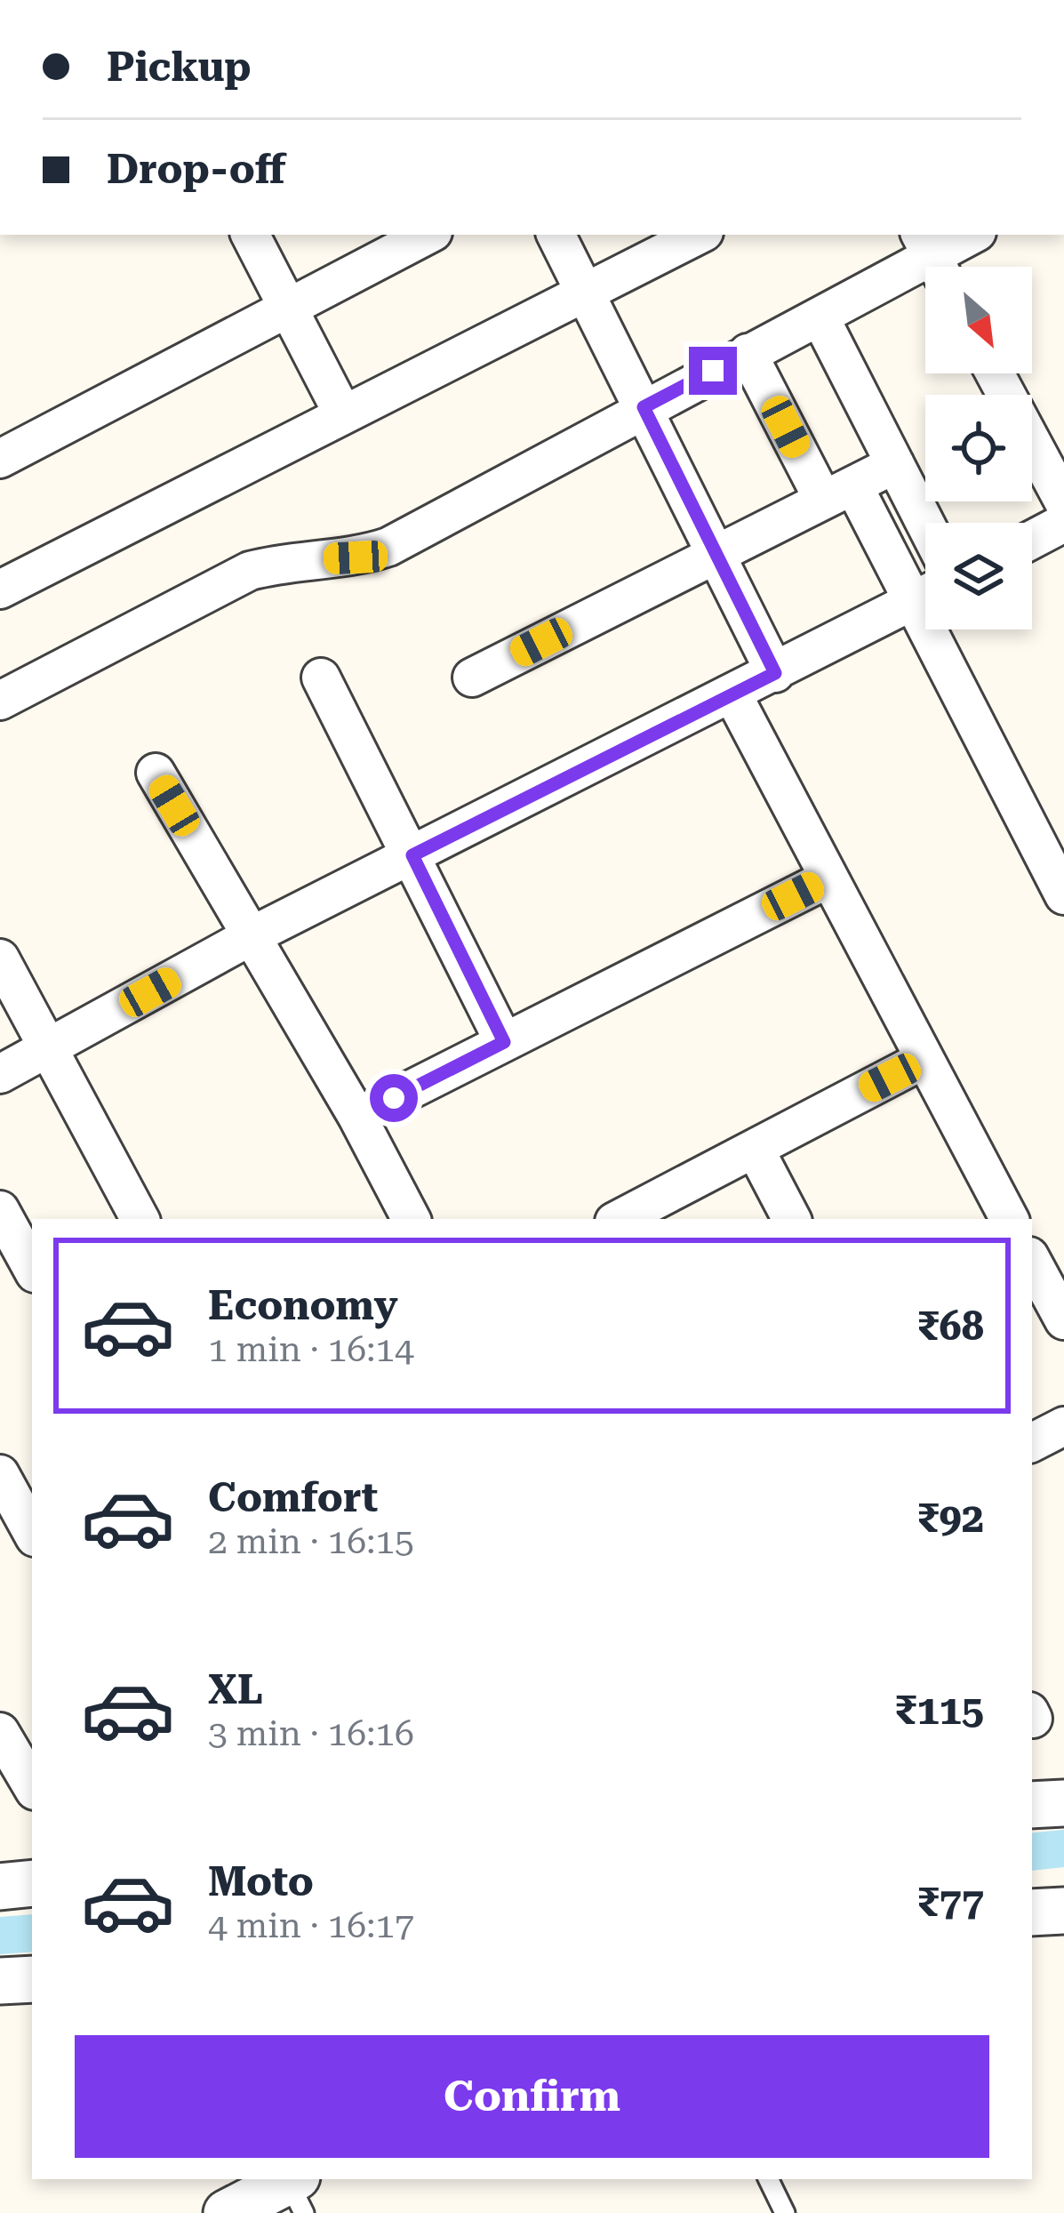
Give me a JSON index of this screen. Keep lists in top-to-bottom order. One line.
{"north":"bottom right","page":{"banner":["Pickup","Drop-off"],"list":[{"name":"Economy","note":"1 min · 16:14","value":"₹68"},{"name":"Comfort","note":"2 min · 16:15","value":"₹92"},{"name":"XL","note":"3 min · 16:16","value":"₹115"},{"name":"Moto","note":"4 min · 16:17","value":"₹77"}],"buttons":"Confirm"}}
